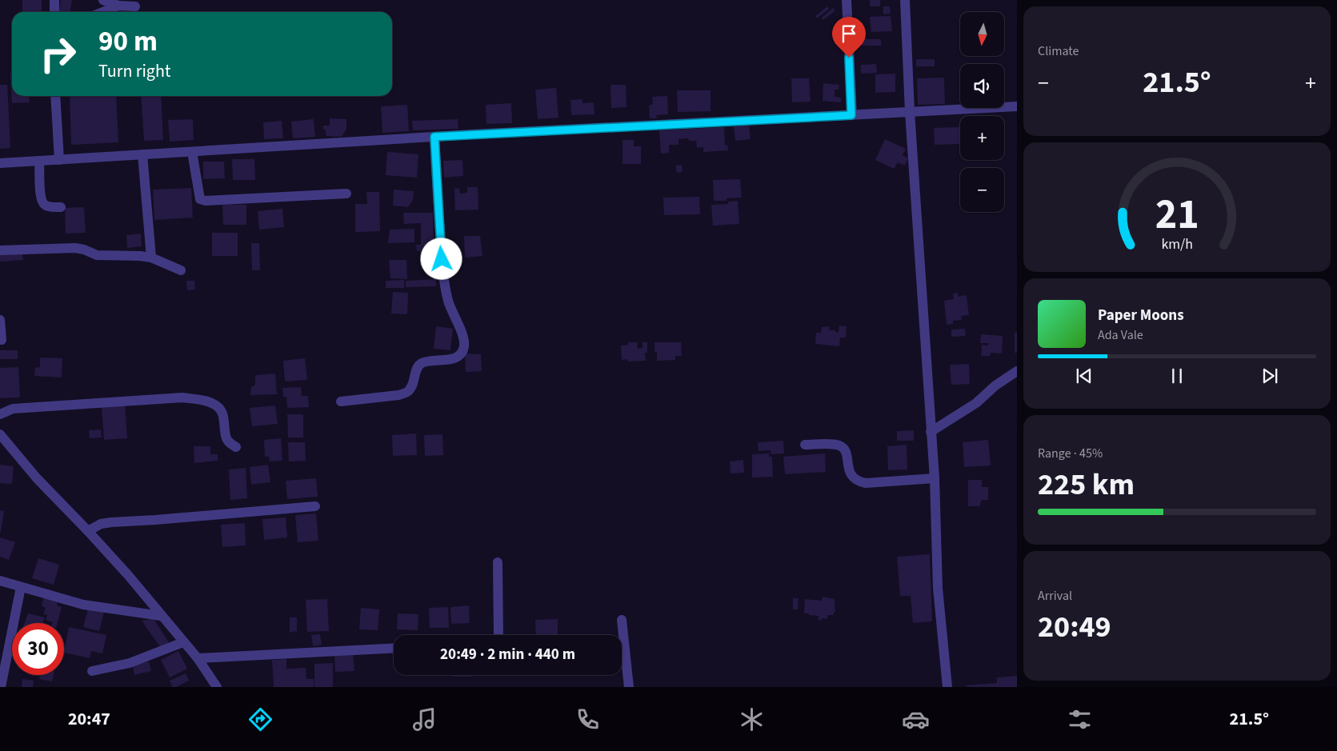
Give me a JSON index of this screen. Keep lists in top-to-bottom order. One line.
{"north":"bottom","page":{"tile":["Climate",["Range · 45%","225 km"],["Arrival","20:49"]],"map_buttons":["+","−"],"turn":["90 m","Turn right"],"heat":["−","21.5°","+"],"song":["Paper Moons","Ada Vale"],"limit":"30","trip":"20:49 · 2 min · 440 m","tabs":["20:47","21.5°"],"gauge":["21","km/h"]}}
